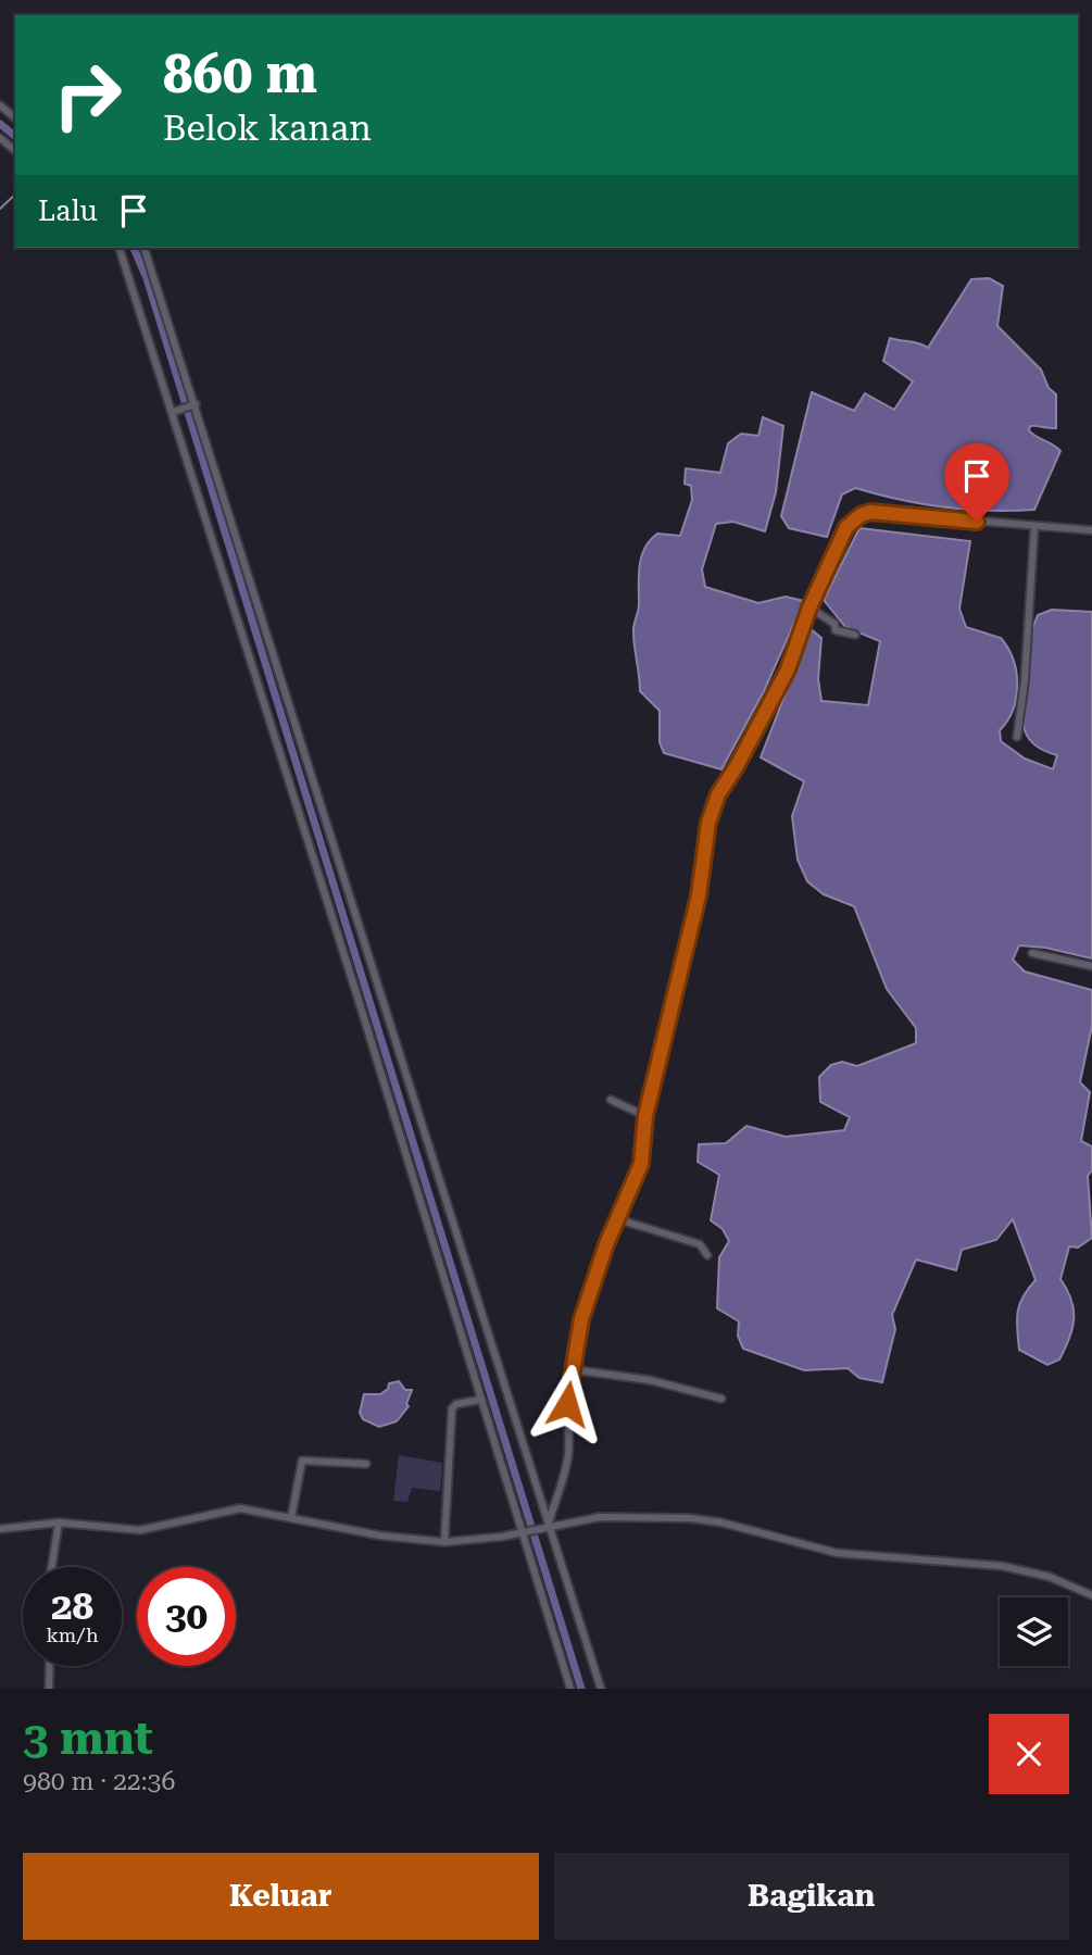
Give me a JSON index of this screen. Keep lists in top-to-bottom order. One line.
{"page":{"turn":["860 m","Belok kanan"],"then":"Lalu","speed":"28 km/h","limit":"30","heading":["3 mnt","980 m · 22:36"],"buttons":["Keluar","Bagikan"]}}
